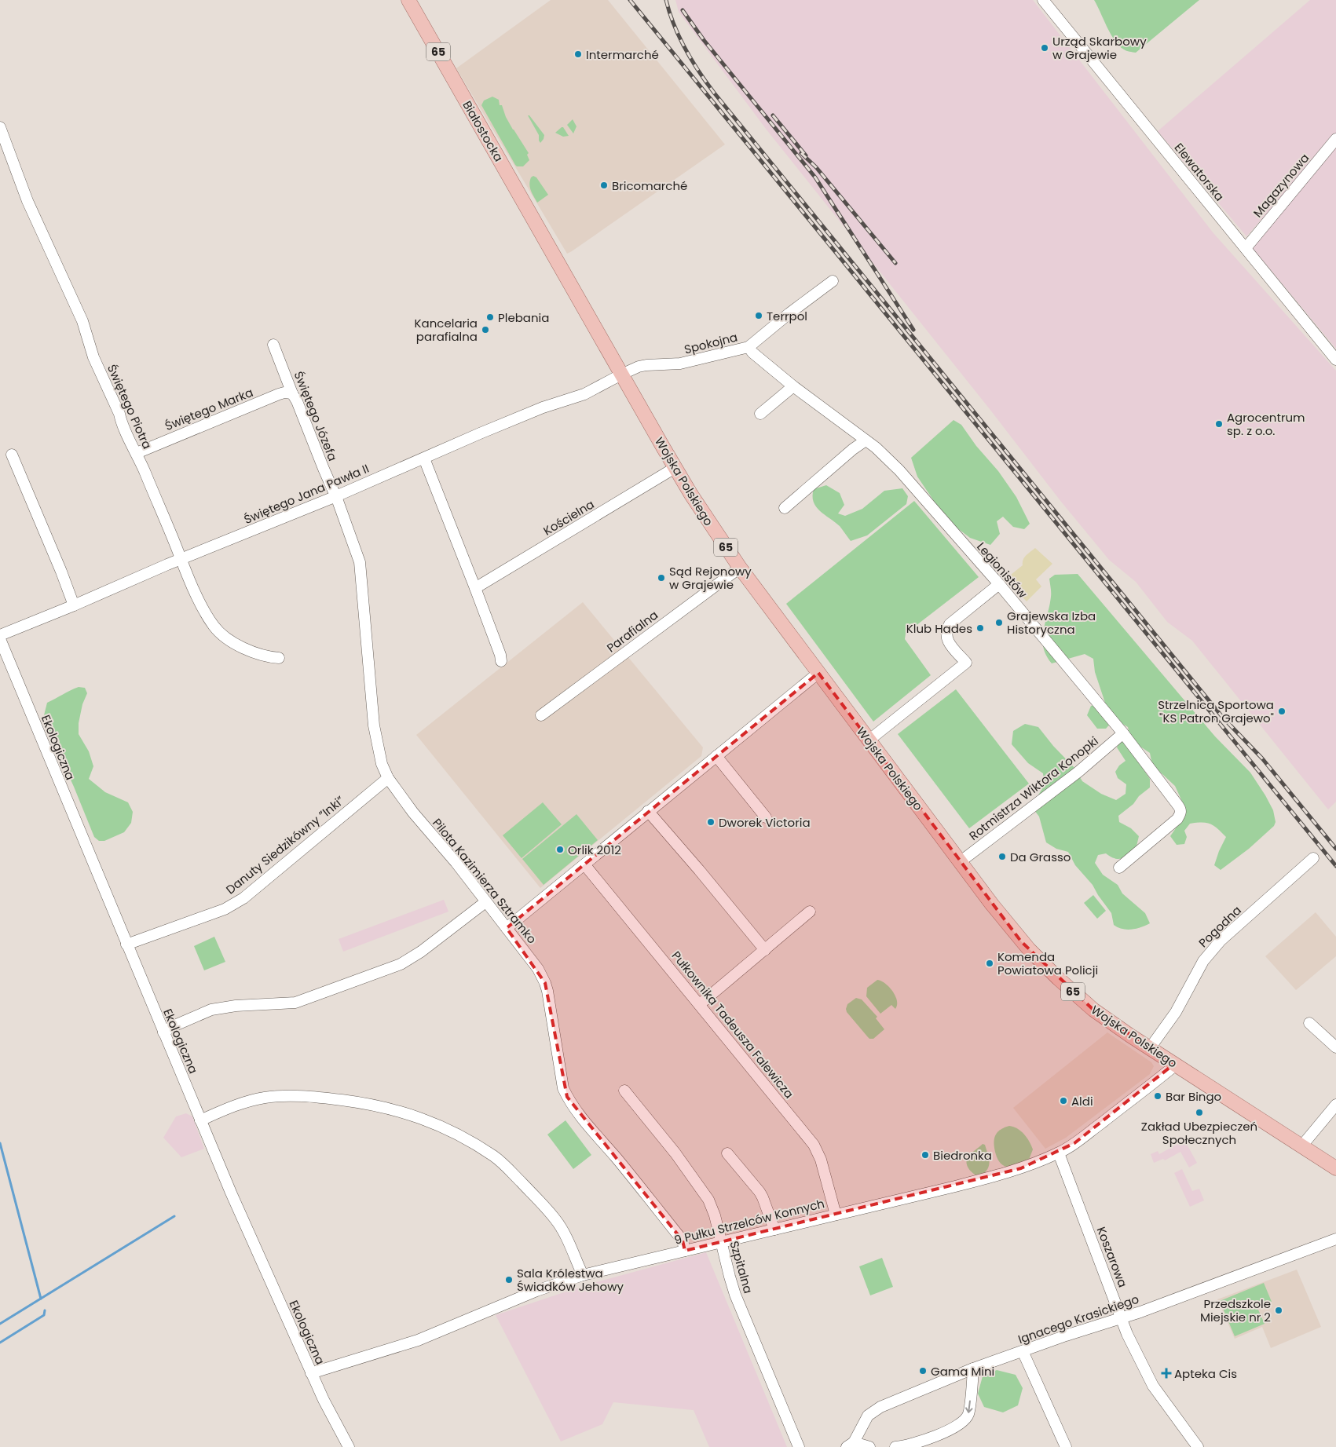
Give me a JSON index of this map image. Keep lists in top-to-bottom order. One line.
{"streets":{"main road":["65","Białostocka","Wojska Polskiego"],"street":["Elewatorska","Magazynowa","Spokojna","Świętego Piotra","Świętego Marka","Świętego Józefa","Świętego Jana Pawła II","Kościelna","Legionistów","Parafialna","Ekologiczna","Rotmistrza Wiktora Konopki","Danuty Siedzikówny ”Inki”","Pilota Kazimierza Sztramko","Pogodna","Pułkownika Tadeusza Falewicza","9 Pułku Strzelców Konnych","Koszarowa","Szpitalna","Ignacego Krasickiego"]},"crossings":[["Białostocka","Wojska Polskiego"],["Elewatorska","Magazynowa"],["Spokojna","Wojska Polskiego"],["Spokojna","Świętego Jana Pawła II"],["Spokojna","Legionistów"],["Świętego Piotra","Świętego Marka"],["Świętego Piotra","Świętego Jana Pawła II"],["Świętego Marka","Świętego Józefa"],["Świętego Józefa","Świętego Jana Pawła II"],["Świętego Józefa","Pilota Kazimierza Sztramko"],["Wojska Polskiego","Świętego Jana Pawła II"],["Wojska Polskiego","Kościelna"],["Wojska Polskiego","Parafialna"],["Wojska Polskiego","Rotmistrza Wiktora Konopki"],["Wojska Polskiego","Pogodna"],["Wojska Polskiego","9 Pułku Strzelców Konnych"],["Świętego Jana Pawła II","Pilota Kazimierza Sztramko"],["Legionistów","Rotmistrza Wiktora Konopki"],["Ekologiczna","Danuty Siedzikówny ”Inki”"],["Ekologiczna","9 Pułku Strzelców Konnych"],["Danuty Siedzikówny ”Inki”","Pilota Kazimierza Sztramko"],["Pilota Kazimierza Sztramko","9 Pułku Strzelców Konnych"],["Pułkownika Tadeusza Falewicza","9 Pułku Strzelców Konnych"],["9 Pułku Strzelców Konnych","Koszarowa"],["9 Pułku Strzelców Konnych","Szpitalna"],["Koszarowa","Ignacego Krasickiego"]],"places":{"other":["Urząd Skarbowy w Grajewie","Intermarché","Bricomarché","Terrpol","Plebania","Kancelaria parafialna","Agrocentrum sp. z o.o.","Sąd Rejonowy w Grajewie","Grajewska Izba Historyczna","Klub Hades","Strzelnica Sportowa \"KS Patron Grajewo\"","Dworek Victoria","Orlik 2012","Da Grasso","Komenda Powiatowa Policji","Bar Bingo","Aldi","Zakład Ubezpieczeń Społecznych","Biedronka","Sala Królestwa Świadków Jehowy","Przedszkole Miejskie nr 2","Gama Mini"],"health":["Apteka Cis"]}}
